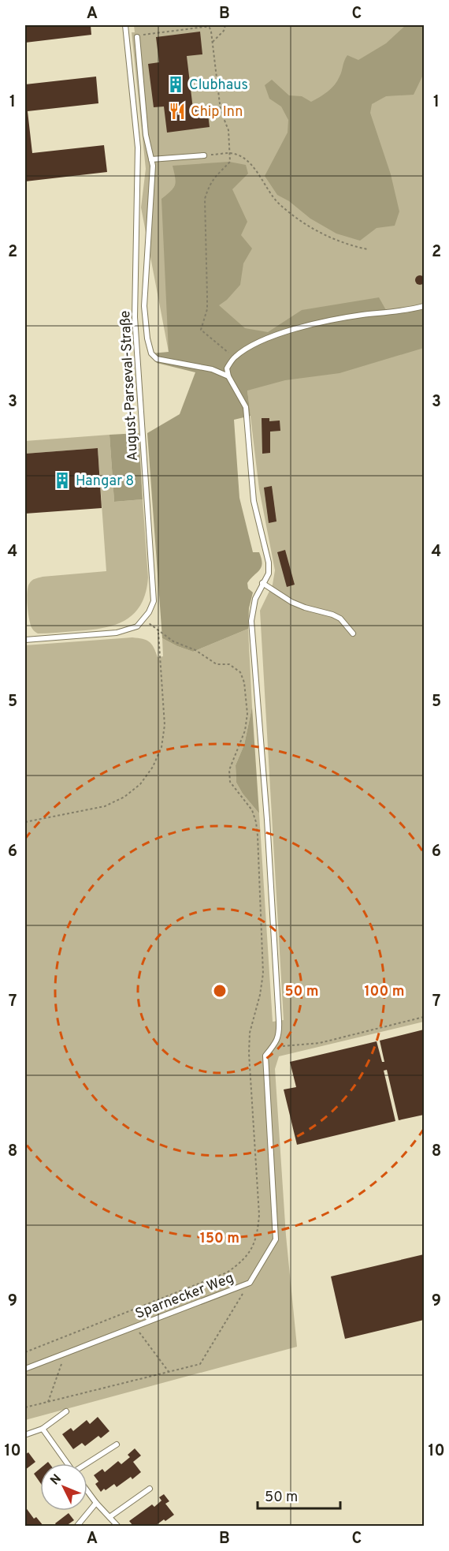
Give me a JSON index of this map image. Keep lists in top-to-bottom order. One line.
{"streets":{"lane":["August-Parseval-Straße","Sparnecker Weg"]},"places":{"building":["Clubhaus","Hangar 8"],"restaurant":["Chip Inn"]},"scale_bar":"50 m","north":"top left","grid":{"columns":["A","B","C"],"rows":["1","2","3","4","5","6","7","8","9","10"]},"rings":["50 m","100 m","150 m"]}
